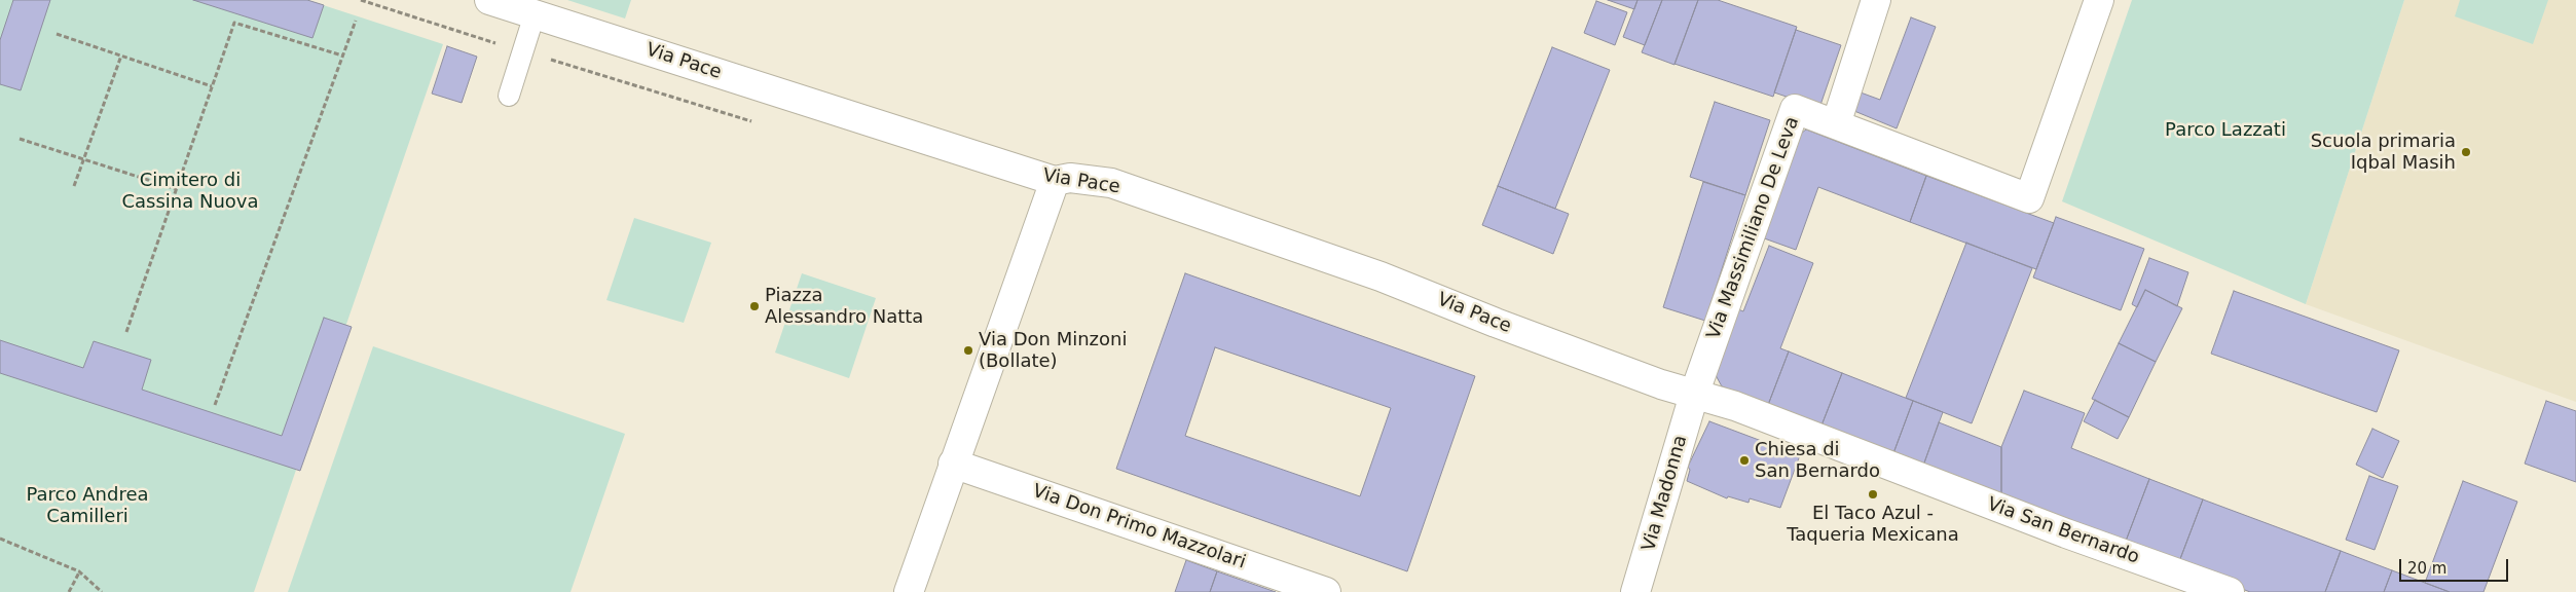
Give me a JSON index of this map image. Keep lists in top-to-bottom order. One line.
{"streets":{"street":["Via Pace","Via Massimiliano De Leva","Via Madonna","Via Don Primo Mazzolari","Via San Bernardo"]},"crossings":[["Via Pace","Via Massimiliano De Leva"],["Via Pace","Via Madonna"],["Via Pace","Via San Bernardo"],["Via Massimiliano De Leva","Via Madonna"],["Via Massimiliano De Leva","Via San Bernardo"],["Via Madonna","Via San Bernardo"]],"parks":["Parco Lazzati","Cimitero di Cassina Nuova","Parco Andrea Camilleri"],"places":["Scuola primaria Iqbal Masih","Piazza Alessandro Natta","Via Don Minzoni (Bollate)","Chiesa di San Bernardo","El Taco Azul - Taqueria Mexicana"],"scale_bar":"20 m"}
